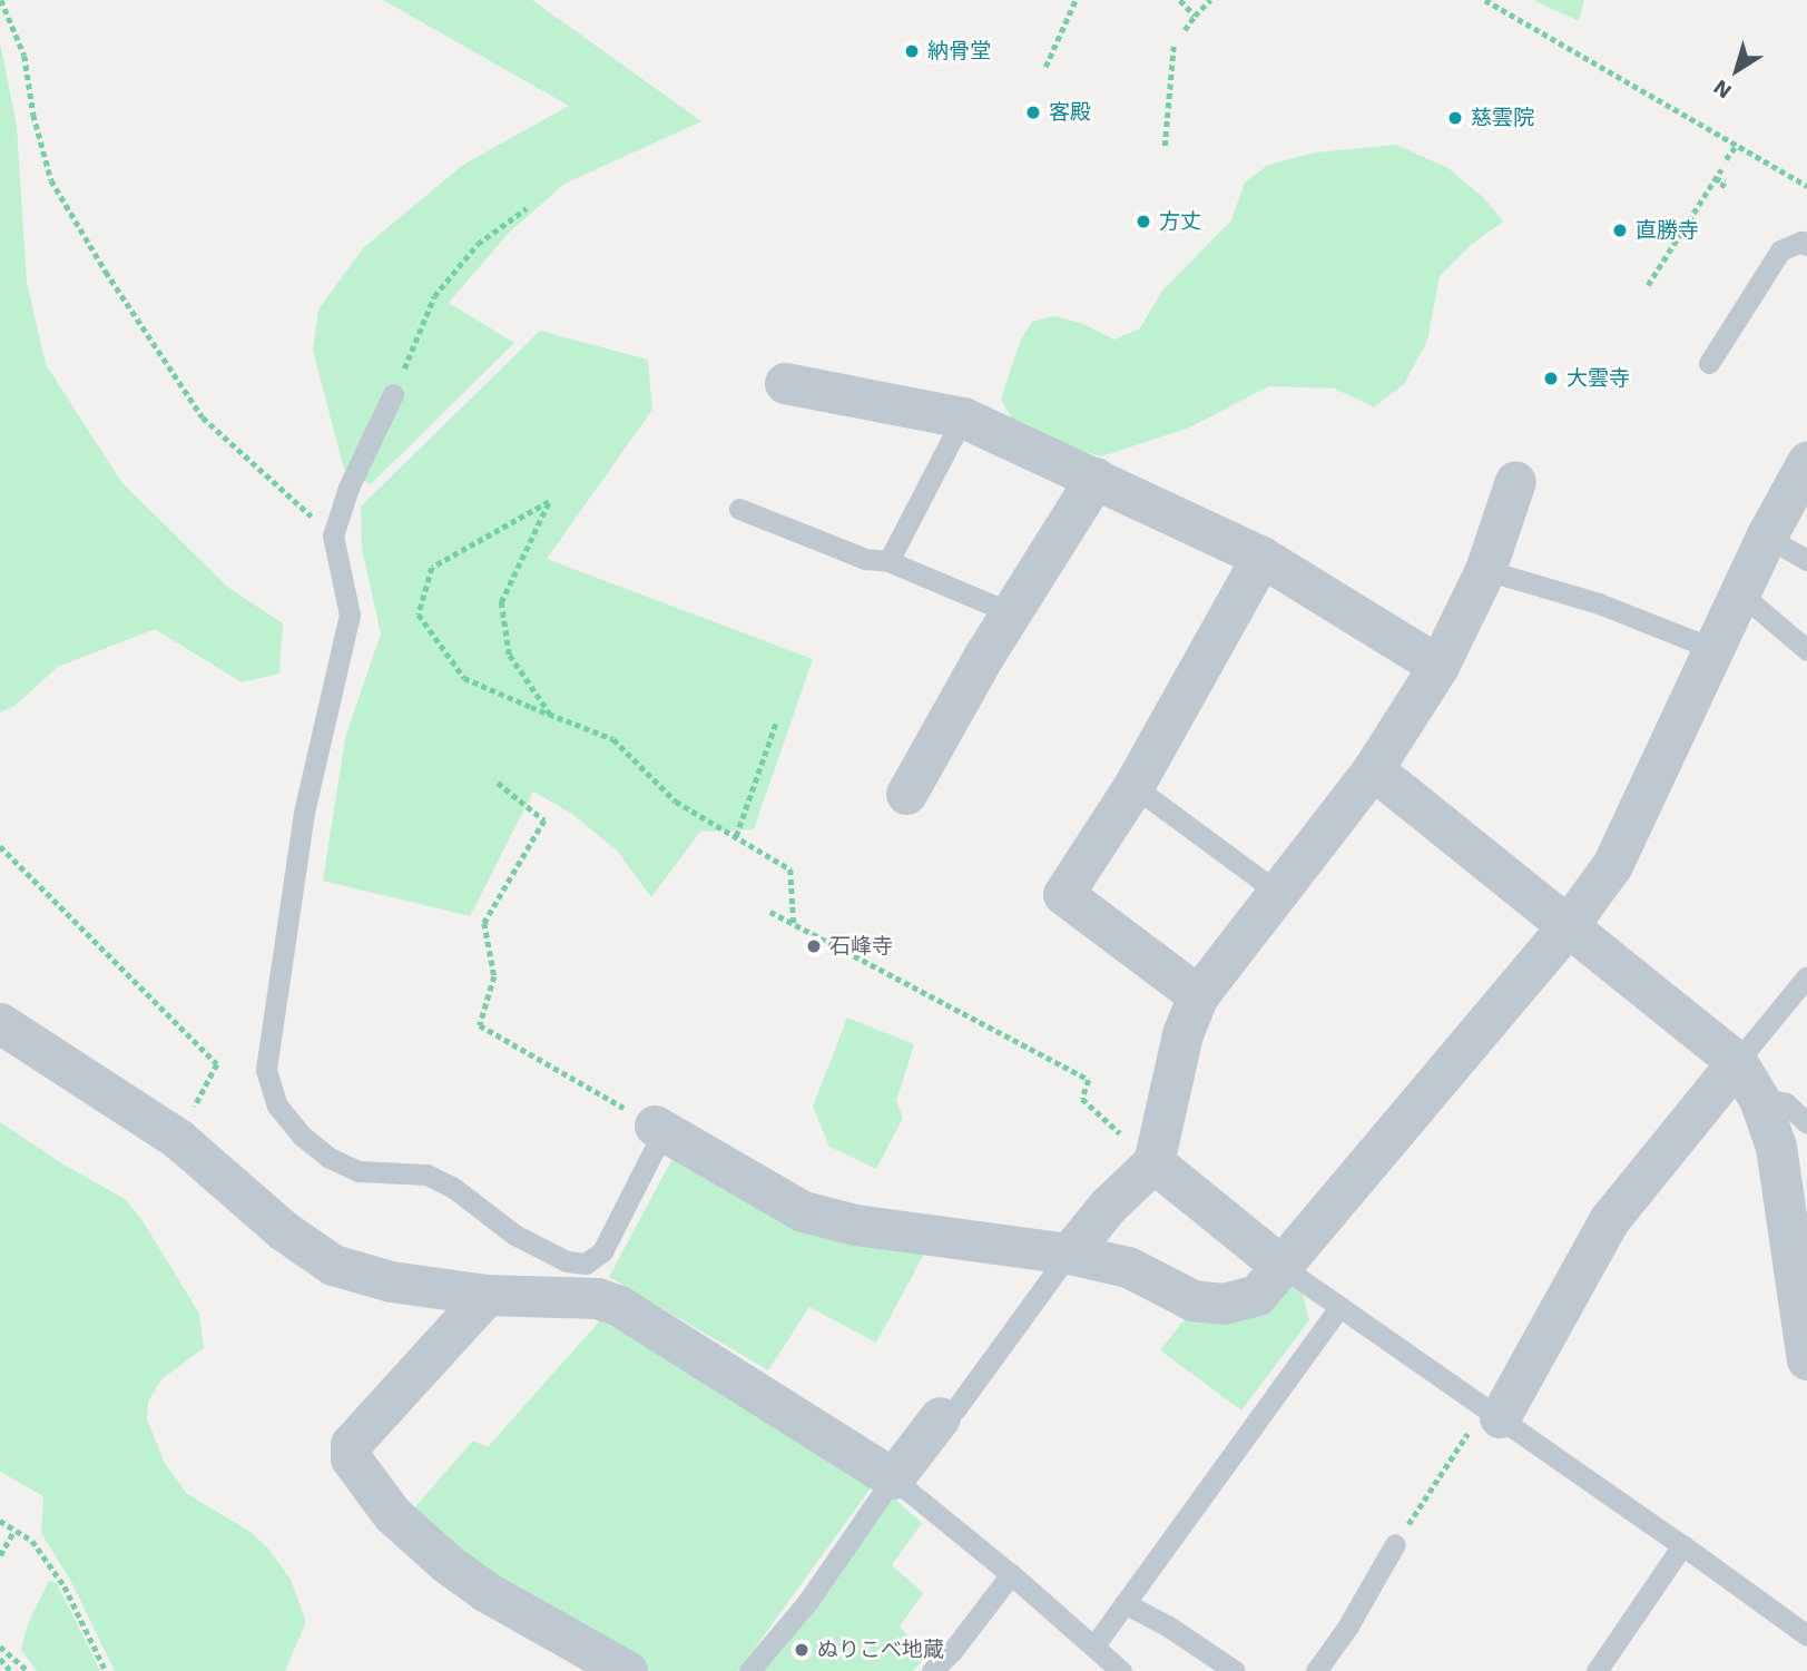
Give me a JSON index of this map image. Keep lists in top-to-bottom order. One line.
{"places":["納骨堂","客殿","慈雲院","方丈","直勝寺","大雲寺","石峰寺","ぬりこべ地蔵"],"north":"bottom left"}
